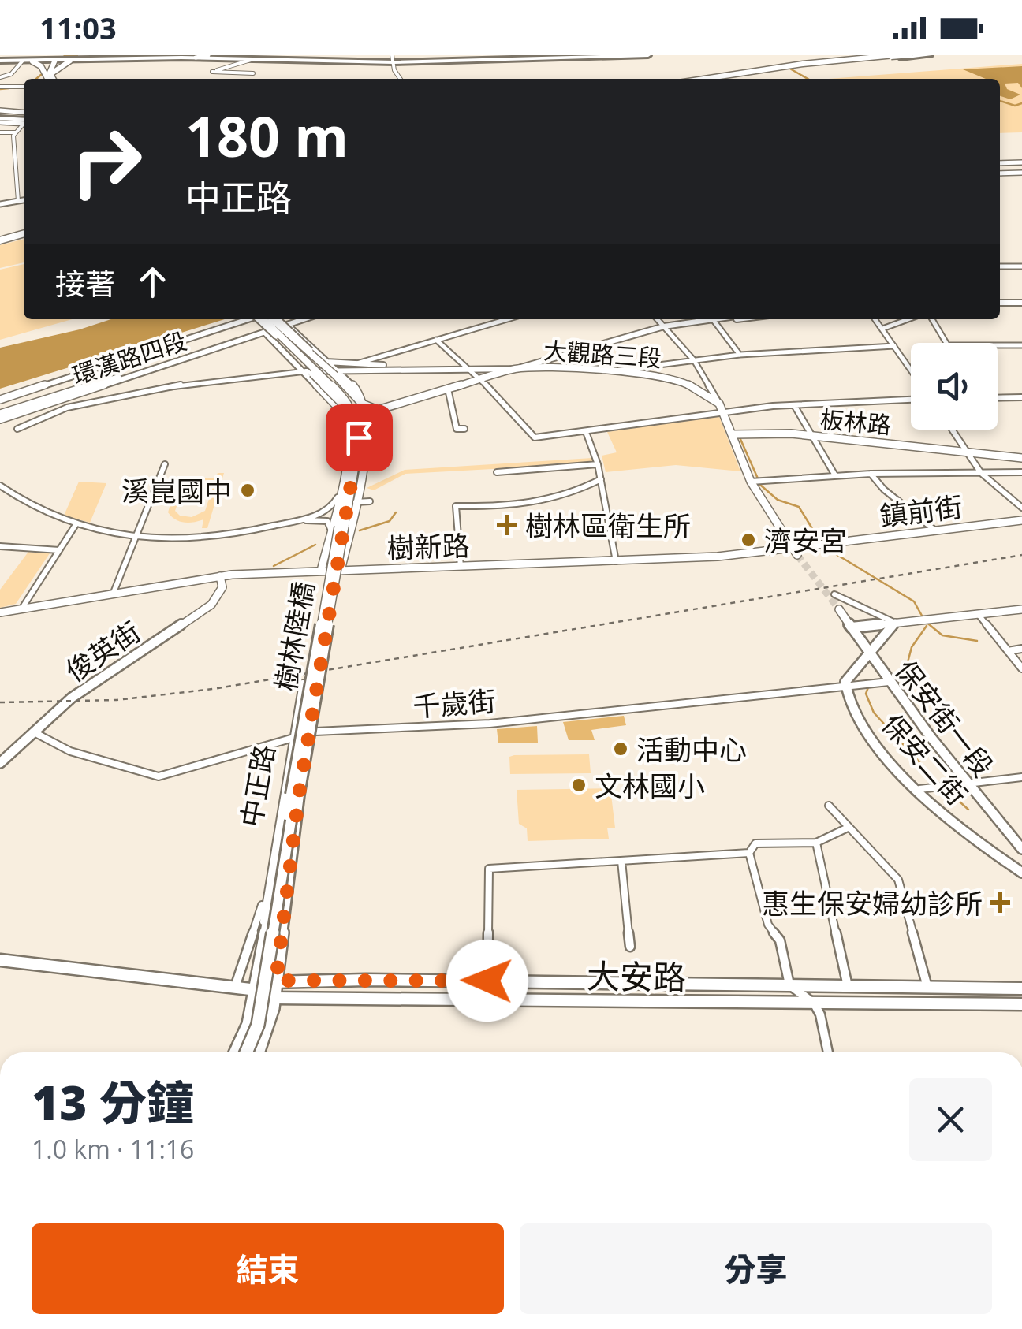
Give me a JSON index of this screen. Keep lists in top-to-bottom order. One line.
{"streets":{"main road":["大觀路三段","樹新路","樹林陸橋","保安街一段"],"street":["環漢路四段","板林路","鎮前街","俊英街","千歲街","保安二街","中正路","大安路"]},"crossings":[["鎮前街","樹新路"],["樹新路","俊英街"],["樹林陸橋","大安路"],["俊英街","千歲街"],["千歲街","保安街一段"],["千歲街","保安二街"],["千歲街","中正路"]],"places":{"other":["溪崑國中","濟安宮","活動中心","文林國小"],"health":["樹林區衛生所","惠生保安婦幼診所"]},"page":{"status":"11:03","turn":["180 m","中正路"],"then":"接著","heading":["13 分鐘","1.0 km · 11:16"],"buttons":["結束","分享"]}}
